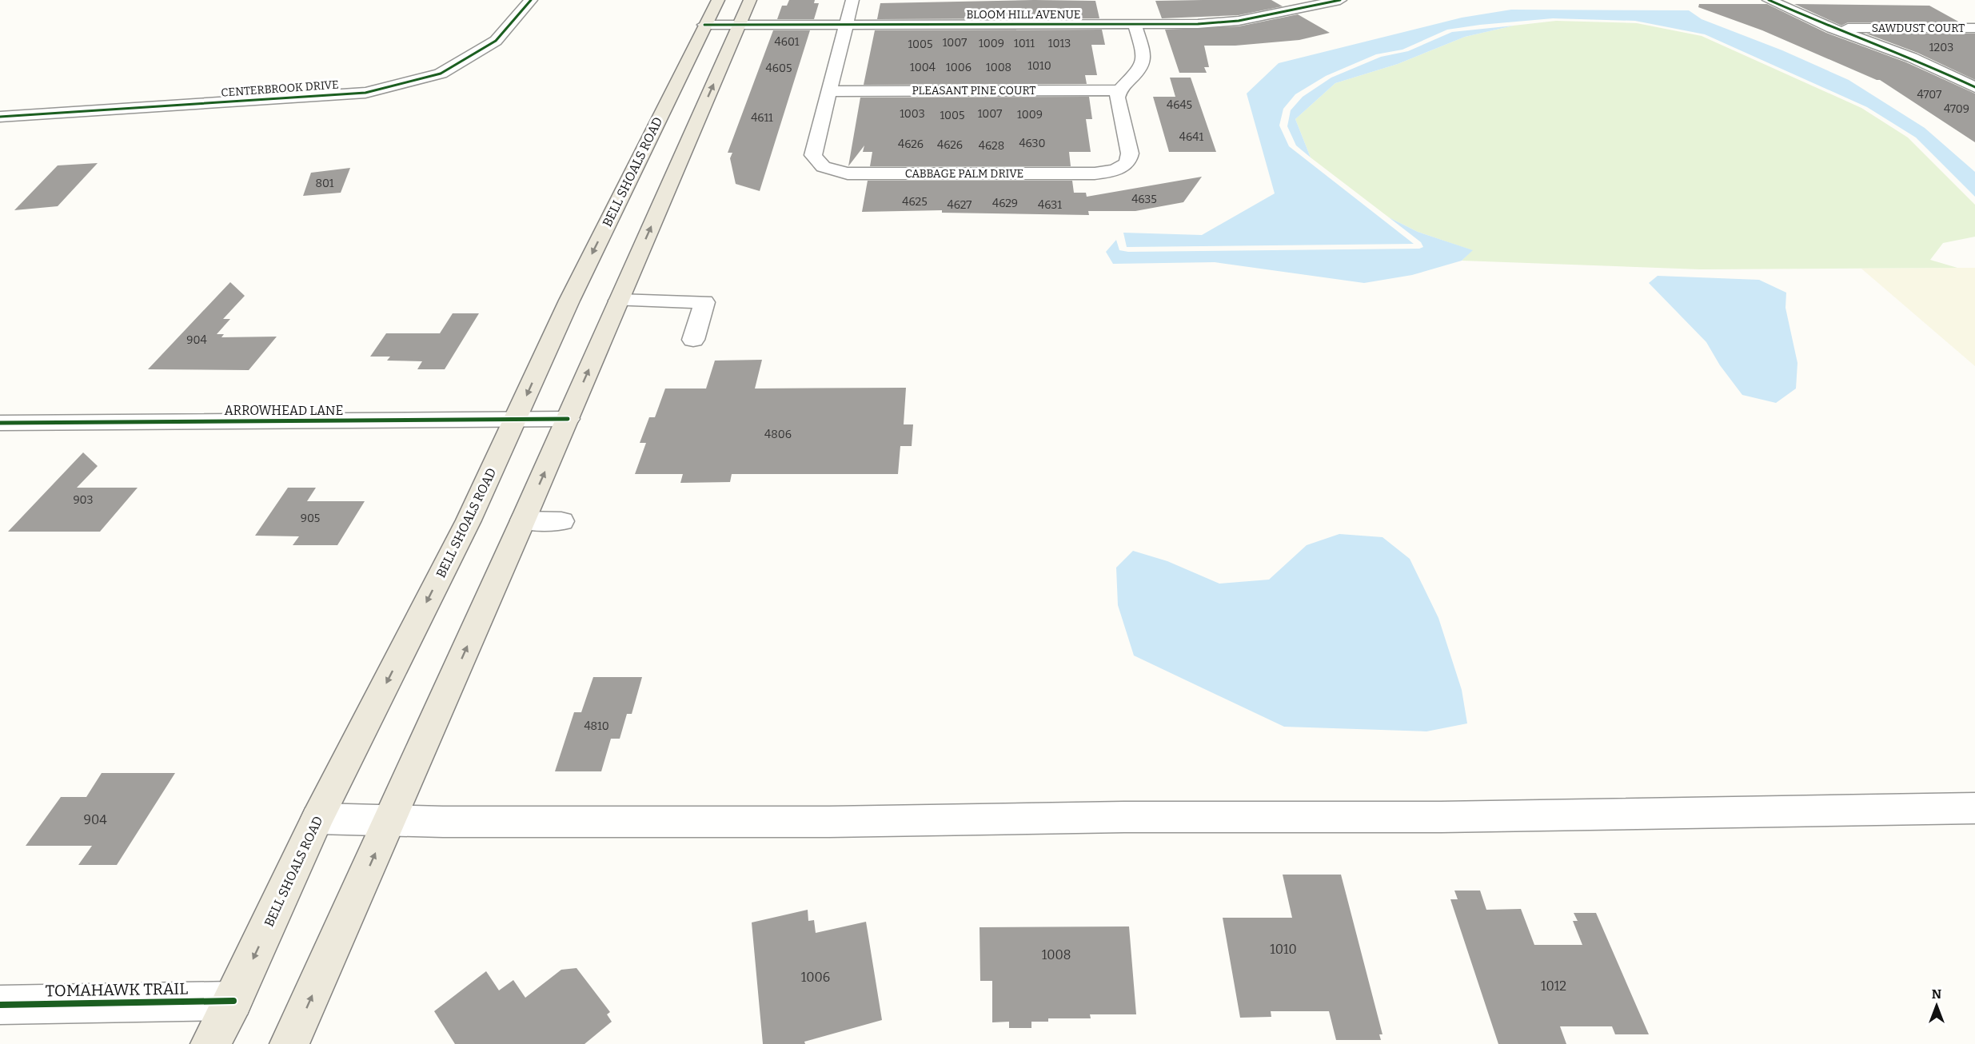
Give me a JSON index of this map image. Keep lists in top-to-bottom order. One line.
{"streets":{"main road":["BELL SHOALS ROAD"],"street":["BLOOM HILL AVENUE","SAWDUST COURT","CENTERBROOK DRIVE","PLEASANT PINE COURT","CABBAGE PALM DRIVE","ARROWHEAD LANE","TOMAHAWK TRAIL"]},"crossings":[["BLOOM HILL AVENUE","BELL SHOALS ROAD"],["BLOOM HILL AVENUE","CABBAGE PALM DRIVE"],["PLEASANT PINE COURT","CABBAGE PALM DRIVE"],["BELL SHOALS ROAD","ARROWHEAD LANE"],["BELL SHOALS ROAD","TOMAHAWK TRAIL"]],"house_numbers":["4601","1007","1009","1011","1013","1005","1203","1010","1004","1006","1008","4605","4707","4645","4709","1003","1007","1009","1005","4611","4641","4630","4626","4626","4628","801","4635","4625","4629","4627","4631","904","4806","903","905","4810","904","1010","1008","1006","1012"],"north":"top"}
